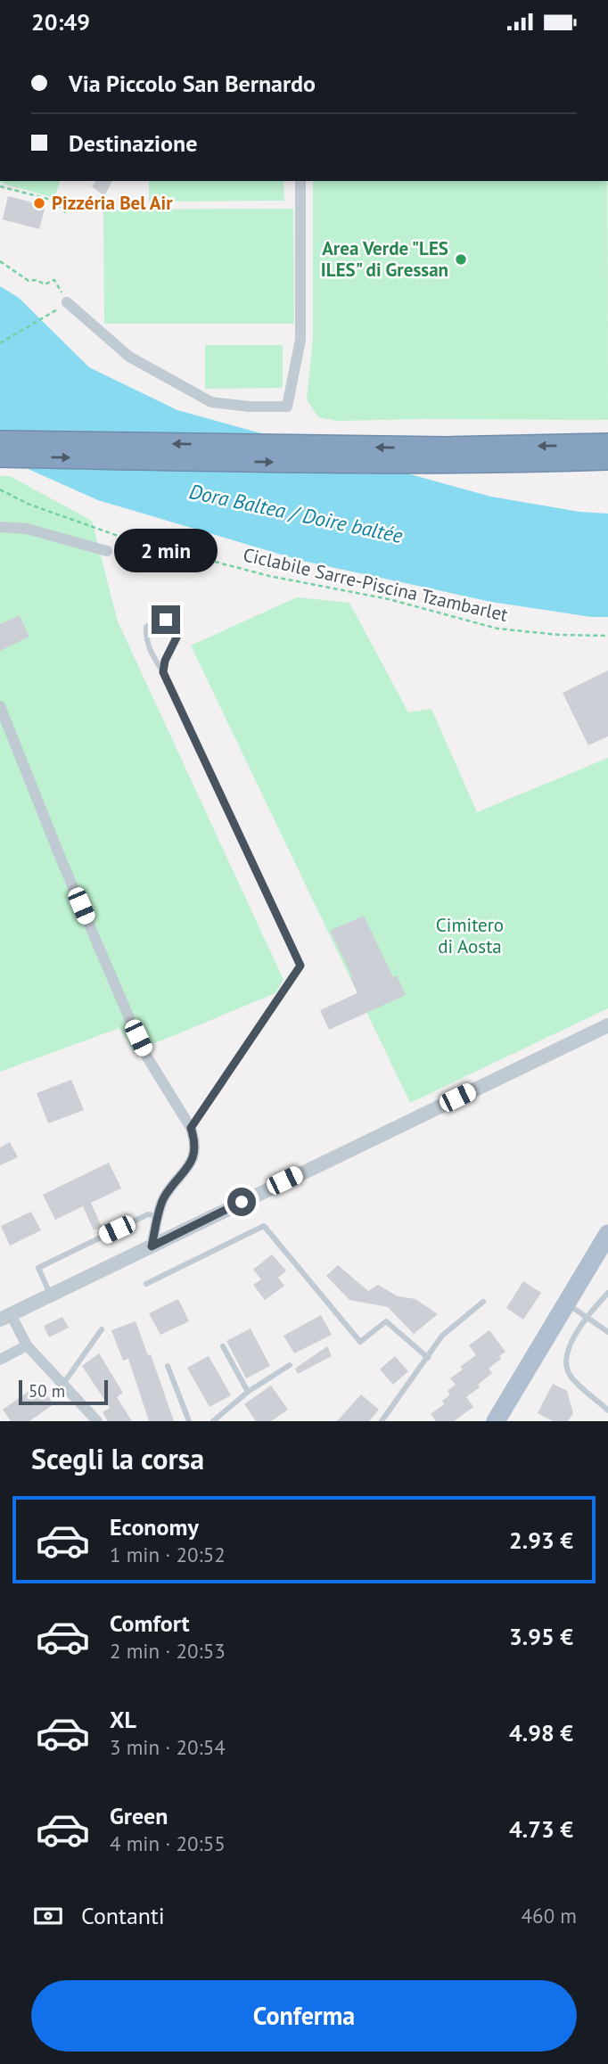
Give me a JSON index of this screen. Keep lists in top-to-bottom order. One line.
{"streets":{"path":["Ciclabile Sarre-Piscina Tzambarlet"]},"water":["Dora Baltea / Doire baltée"],"parks":["Cimitero di Aosta"],"places":["Pizzéria Bel Air","Area Verde \"LES ILES\" di Gressan"],"scale_bar":"50 m","page":{"status":"20:49","banner":["Via Piccolo San Bernardo","Destinazione"],"bubble":"2 min","scale":"50 m","heading":"Scegli la corsa","list":[{"name":"Economy","note":"1 min · 20:52","value":"2.93 €"},{"name":"Comfort","note":"2 min · 20:53","value":"3.95 €"},{"name":"XL","note":"3 min · 20:54","value":"4.98 €"},{"name":"Green","note":"4 min · 20:55","value":"4.73 €"}],"pay":["Contanti","460 m"],"buttons":"Conferma"}}
